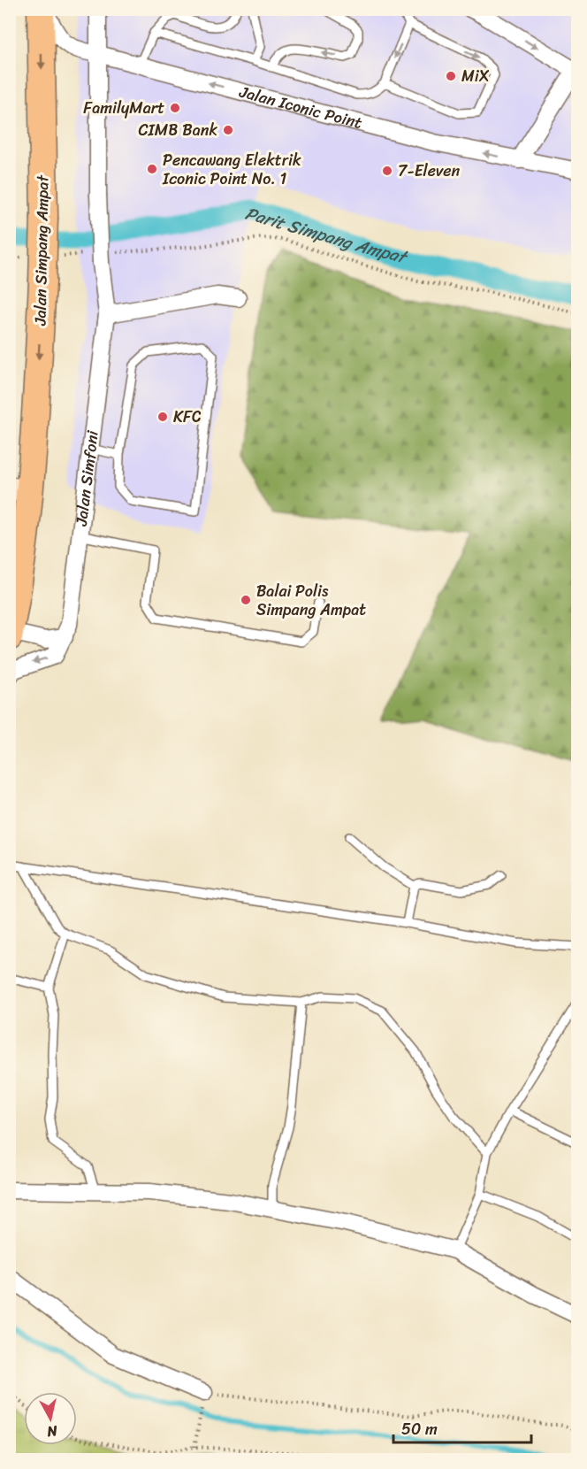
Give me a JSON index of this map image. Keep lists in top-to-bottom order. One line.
{"streets":{"highway":["Jalan Simpang Ampat"],"street":["Jalan Iconic Point","Jalan Simfoni"]},"crossings":[["Jalan Iconic Point","Jalan Simpang Ampat"],["Jalan Iconic Point","Jalan Simfoni"]],"one_way":["Jalan Iconic Point","Jalan Simpang Ampat"],"water":["Parit Simpang Ampat"],"places":["MiX","FamilyMart","CIMB Bank","Pencawang Elektrik Iconic Point No. 1","7-Eleven","KFC","Balai Polis Simpang Ampat"],"scale_bar":"50 m","north":"bottom"}
